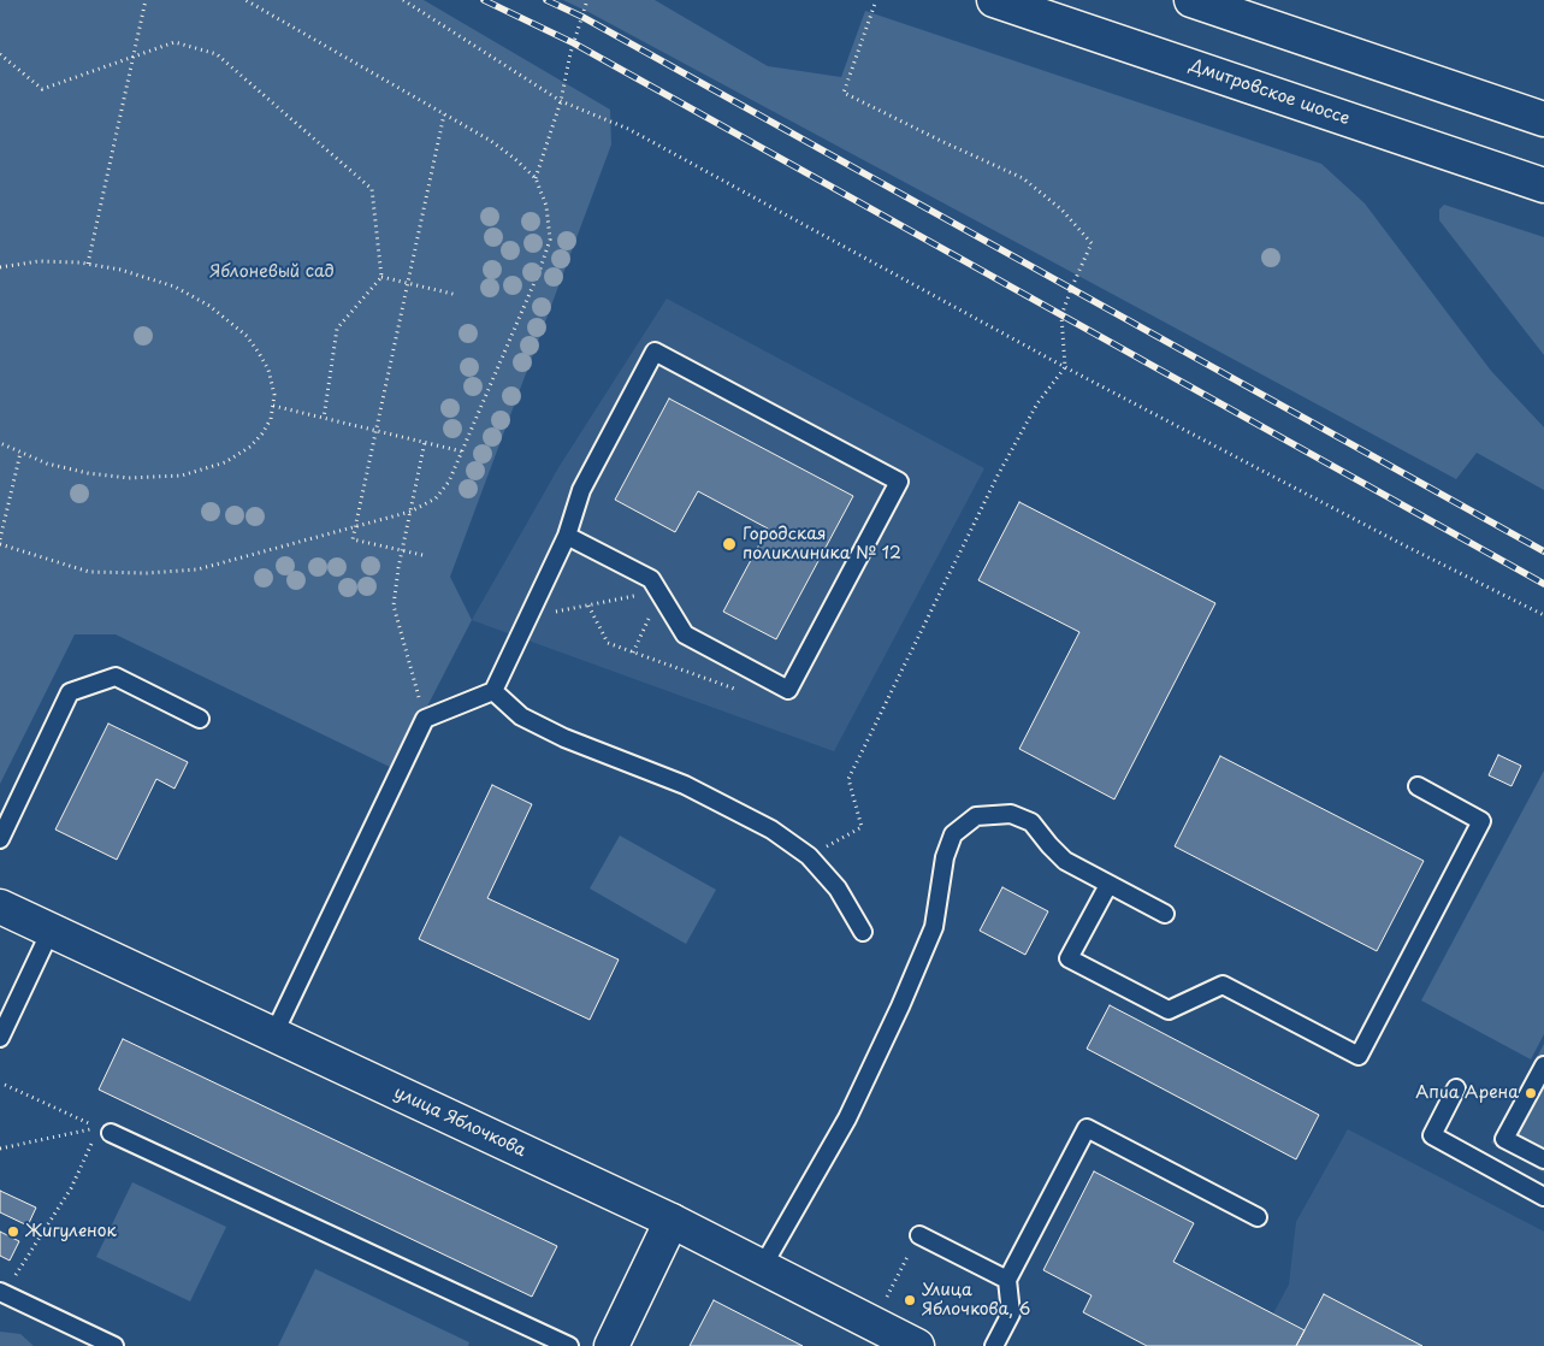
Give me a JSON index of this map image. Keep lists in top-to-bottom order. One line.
{"streets":{"street":["Дмитровское шоссе","улица Яблочкова"]},"parks":["Яблоневый сад"],"places":["Городская поликлиника № 12","Апиа Арена","Жигуленок","Улица Яблочкова, 6"]}
